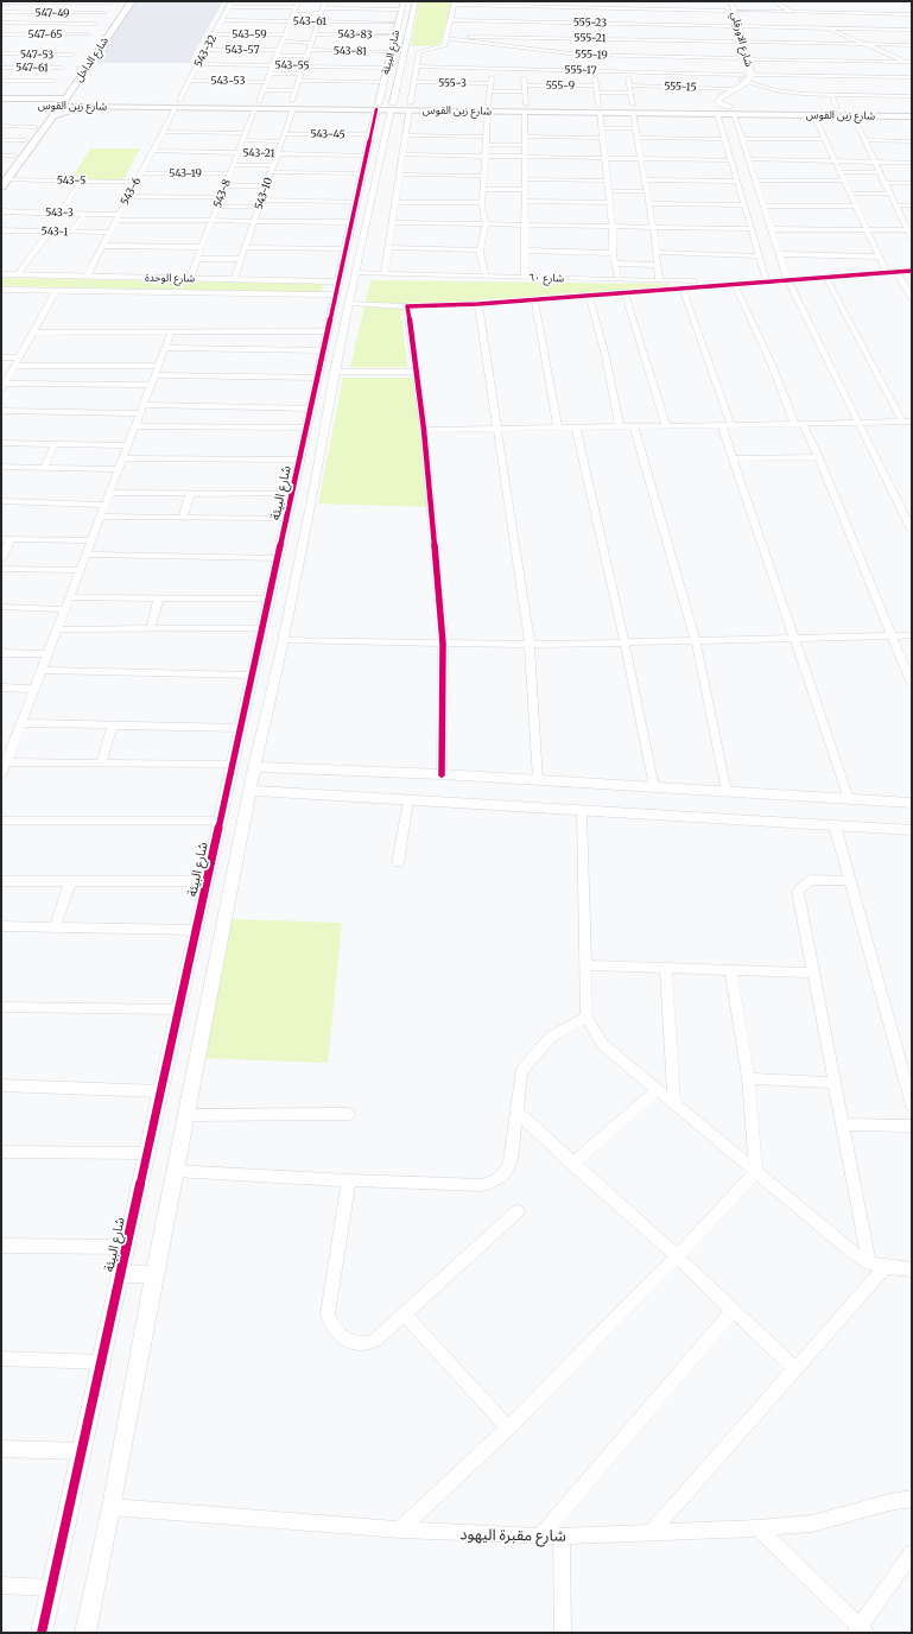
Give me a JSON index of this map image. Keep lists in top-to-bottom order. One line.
{"streets":{"main road":["شارع الداخل","شارع زين القوس"],"street":["547-49","543-61","555-23","547-65","543-59","543-83","555-21","شارع الاورفلي","543-57","543-32","543-81","شارع البيئة","547-53","555-19","543-55","547-61","555-17","543-53","555-3","555-9","555-15","543-45","543-21","543-19","543-5","543-6","543-8","543-10","543-3","543-1","شارع الوحدة","شارع ٦٠","شارع مقبرة اليهود"]},"crossings":[["543-61","543-32"],["543-61","شارع البيئة"],["543-61","543-8"],["543-61","543-10"],["555-23","شارع الاورفلي"],["543-59","543-32"],["543-59","543-8"],["543-83","شارع البيئة"],["543-83","543-10"],["555-21","شارع الاورفلي"],["555-21","555-19"],["شارع الاورفلي","555-19"],["شارع الاورفلي","555-17"],["شارع الاورفلي","555-15"],["شارع الاورفلي","شارع زين القوس"],["543-57","543-32"],["543-57","543-8"],["543-32","543-55"],["543-32","543-53"],["543-32","شارع زين القوس"],["543-81","شارع البيئة"],["543-81","543-10"],["شارع البيئة","543-55"],["شارع البيئة","شارع زين القوس"],["شارع البيئة","543-45"],["شارع البيئة","543-21"],["شارع البيئة","543-3"],["شارع البيئة","شارع الوحدة"],["شارع البيئة","شارع ٦٠"],["شارع البيئة","شارع مقبرة اليهود"],["شارع الداخل","شارع زين القوس"],["شارع الداخل","543-5"],["543-55","543-8"],["543-55","543-10"],["543-53","543-8"],["شارع زين القوس","543-6"],["شارع زين القوس","543-8"],["شارع زين القوس","543-10"],["543-45","543-10"],["543-21","543-6"],["543-21","543-8"],["543-21","543-10"],["543-19","543-6"],["543-19","543-8"],["543-5","543-6"],["543-6","543-3"],["543-6","543-1"],["543-6","شارع الوحدة"],["543-8","543-3"],["543-8","شارع الوحدة"],["543-10","543-3"],["543-10","شارع الوحدة"]]}
